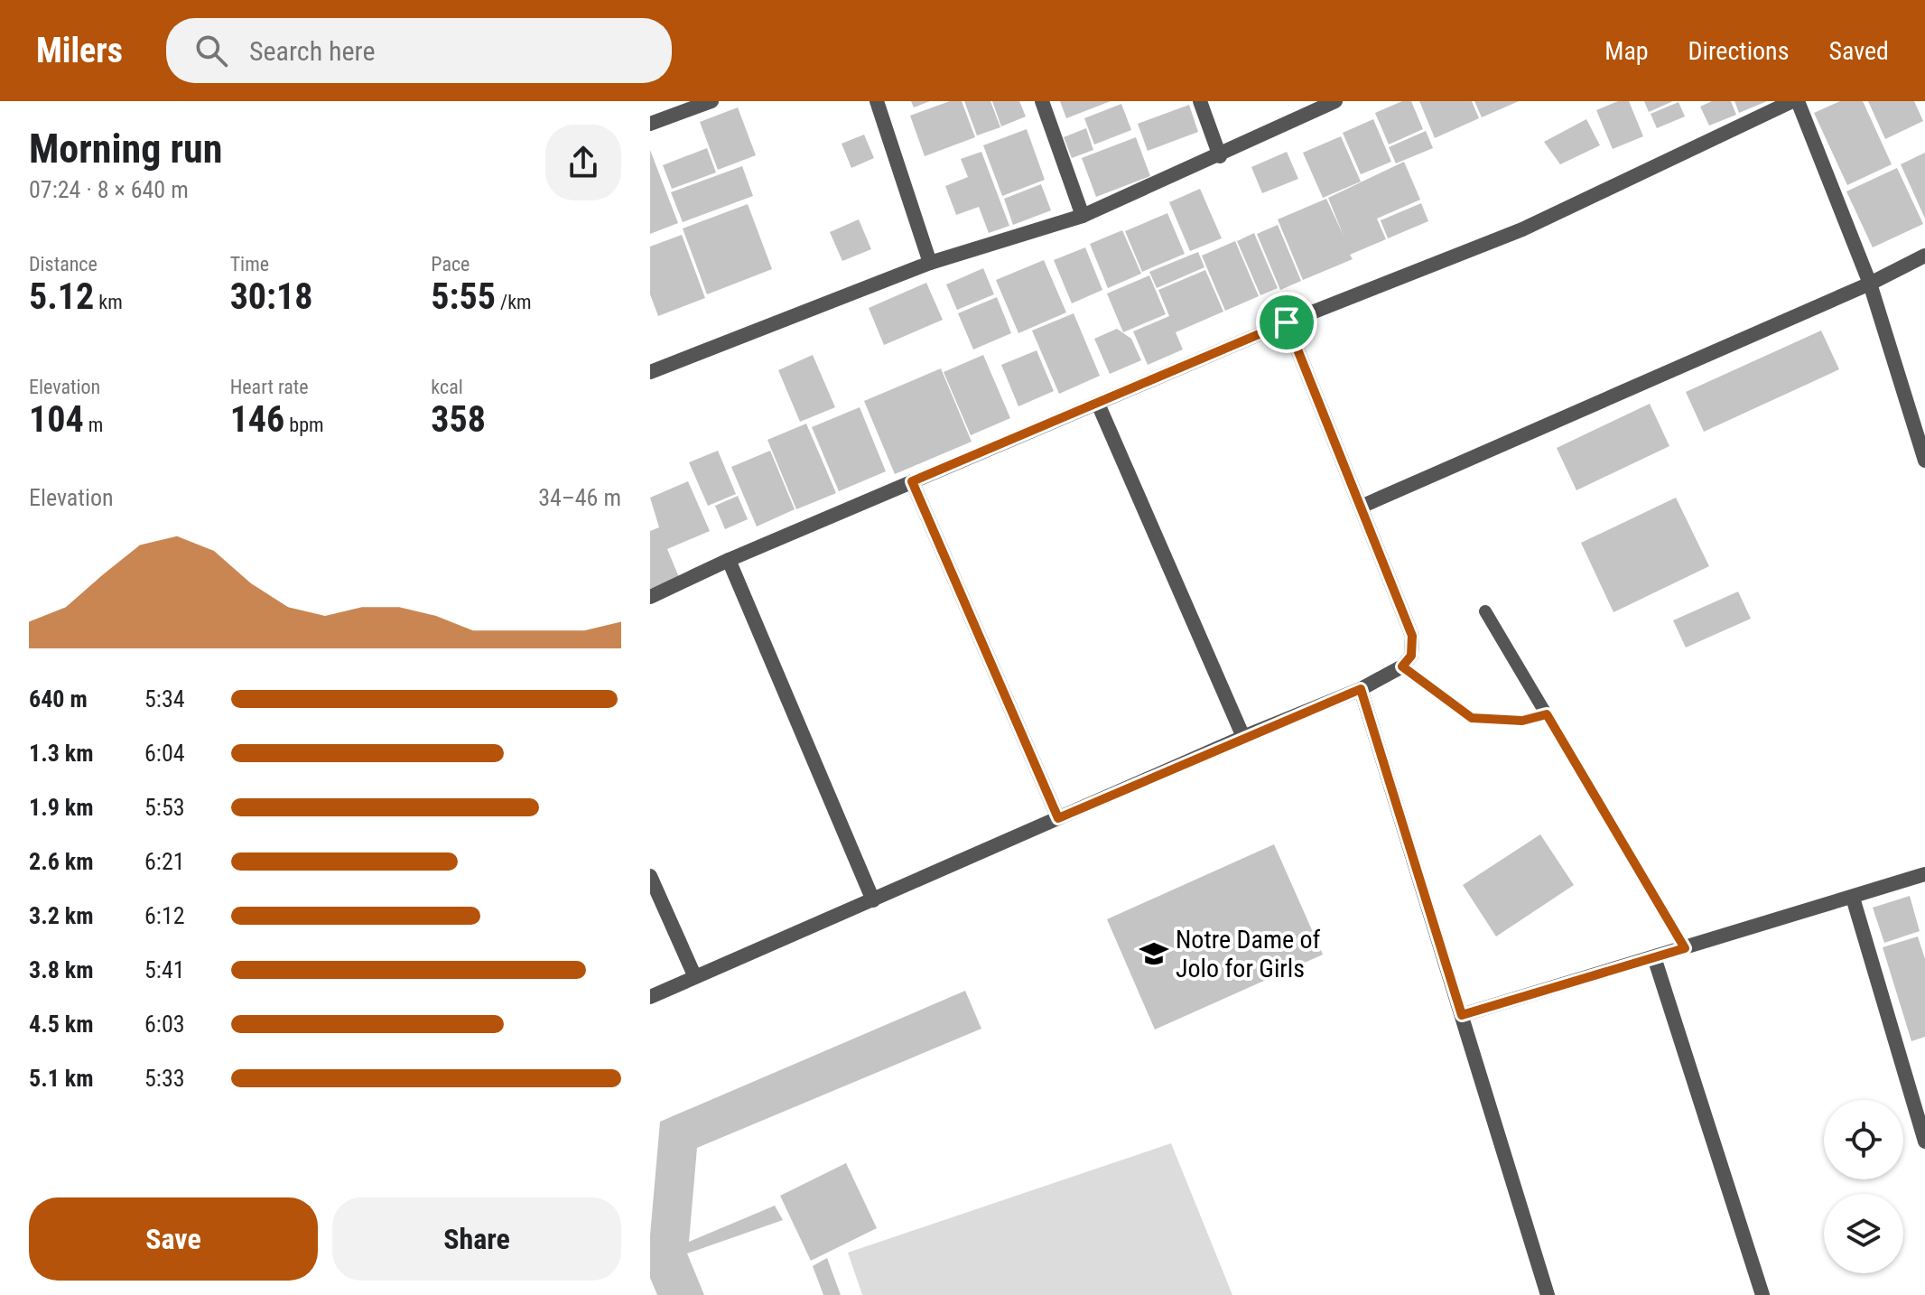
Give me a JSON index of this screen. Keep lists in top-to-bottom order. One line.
{"places":{"school or university":["Notre Dame of Jolo for Girls"]},"page":{"header":"Milers","search":"Search here","nav":["Map","Directions","Saved"],"heading":["Morning run","07:24 · 8 × 640 m"],"stats":[["Distance","5.12 km"],["Time","30:18"],["Pace","5:55 /km"],["Elevation","104 m"],["Heart rate","146 bpm"],["kcal","358"]],"chart":["Elevation","34–46 m"],"list":[{"name":"640 m","note":"5:34"},{"name":"1.3 km","note":"6:04"},{"name":"1.9 km","note":"5:53"},{"name":"2.6 km","note":"6:21"},{"name":"3.2 km","note":"6:12"},{"name":"3.8 km","note":"5:41"},{"name":"4.5 km","note":"6:03"},{"name":"5.1 km","note":"5:33"}],"buttons":["Save","Share"]}}
